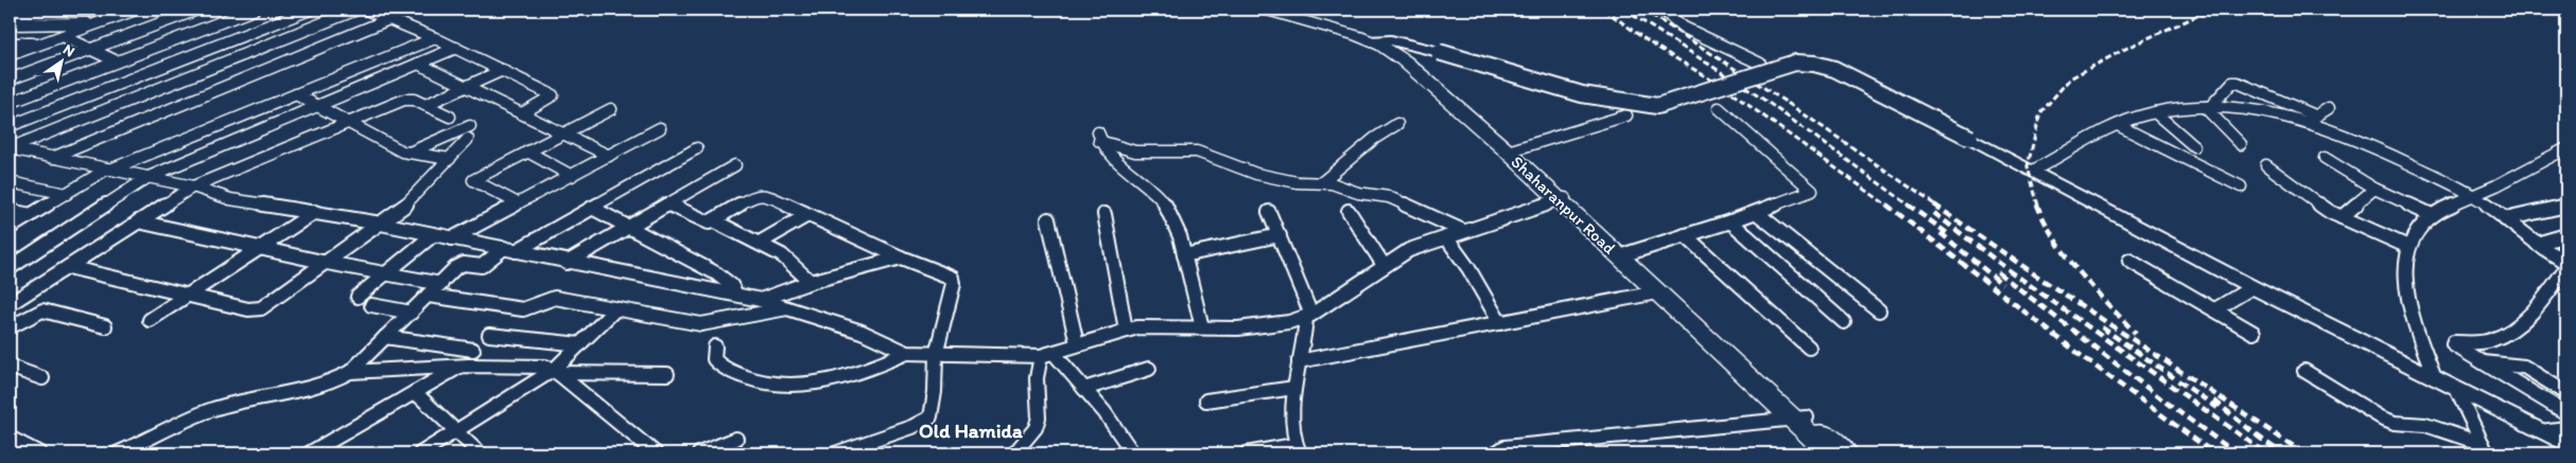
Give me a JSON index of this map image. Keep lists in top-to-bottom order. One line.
{"streets":{"main road":["Shaharanpur Road"]},"districts":["Old Hamida"],"north":"top right"}
